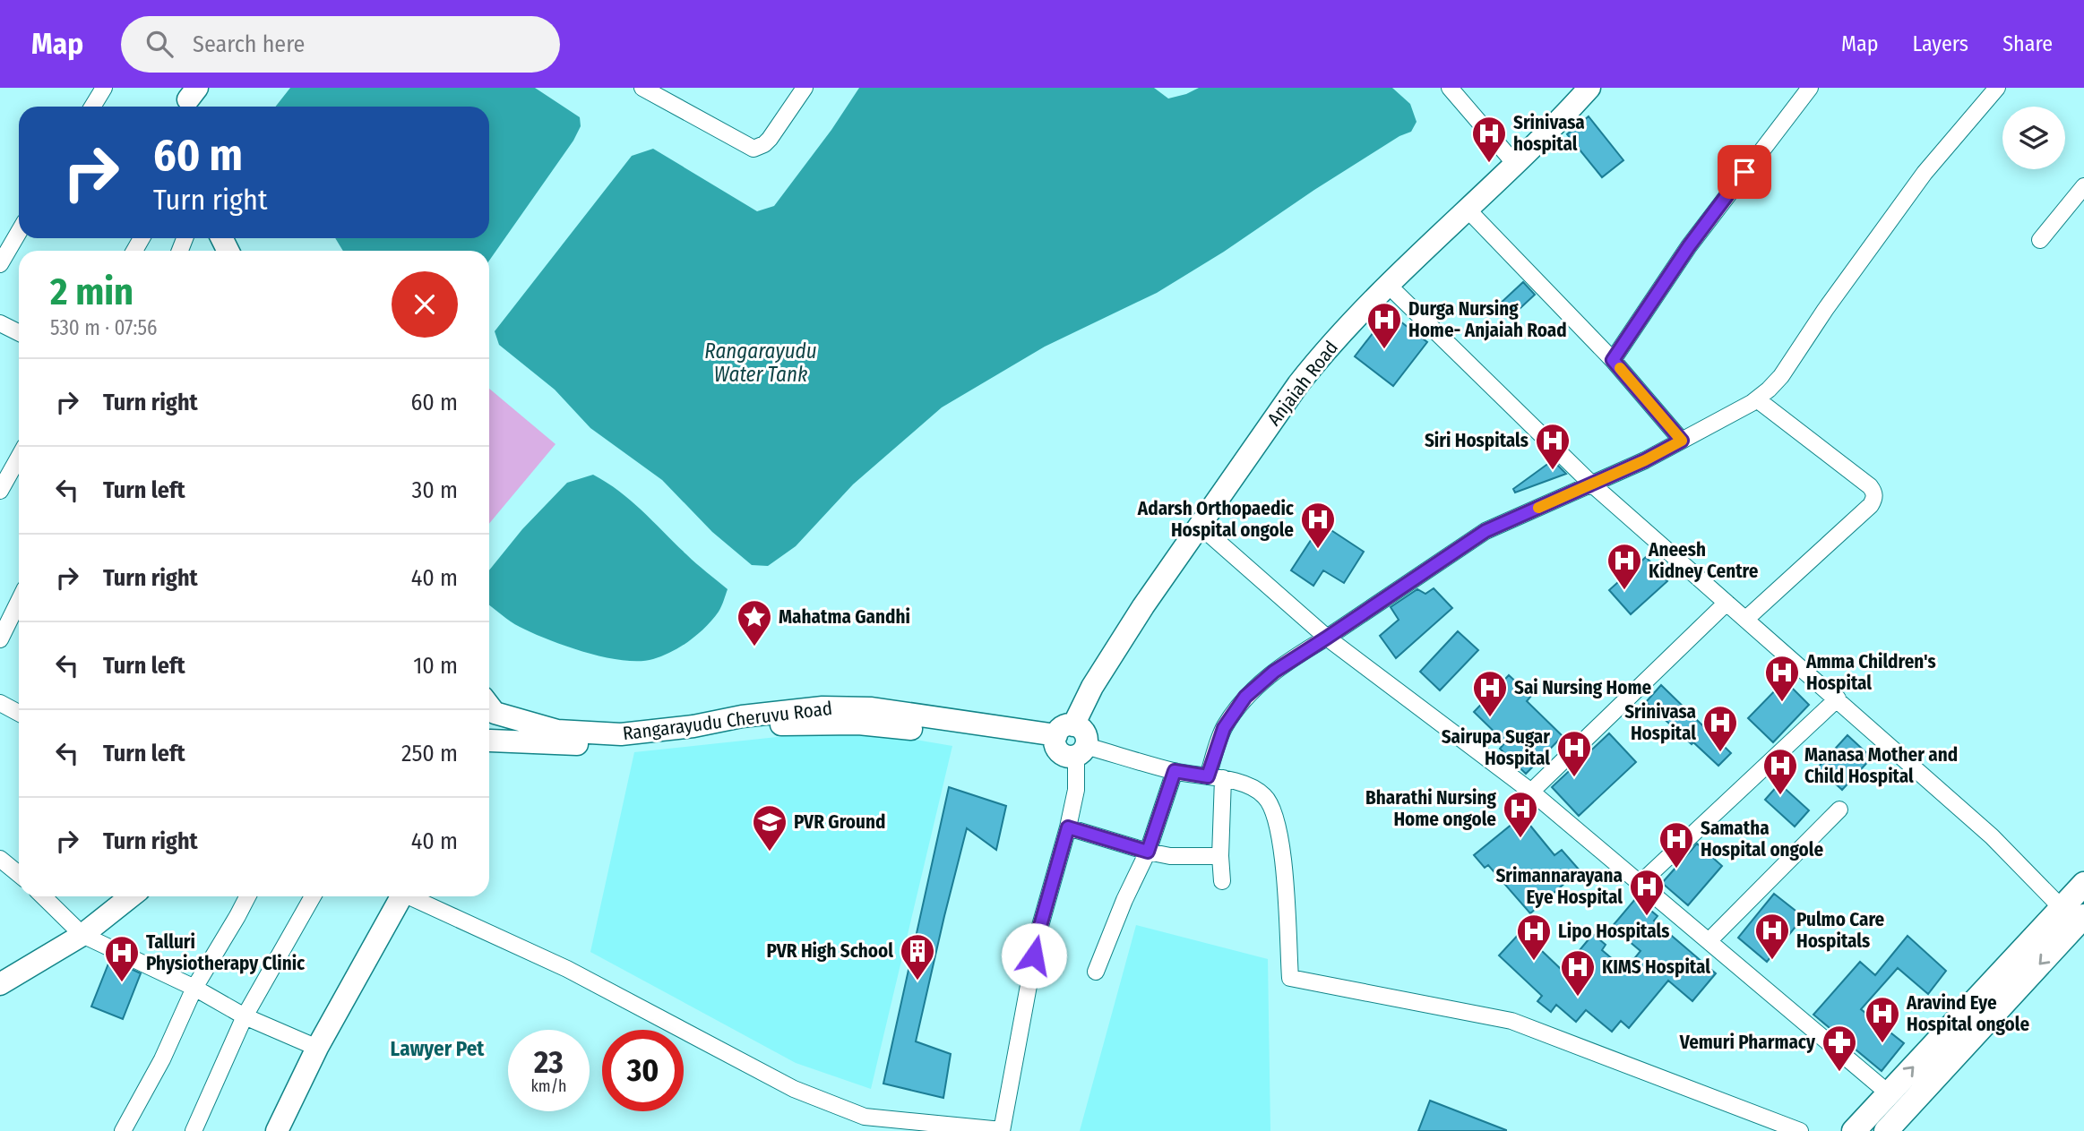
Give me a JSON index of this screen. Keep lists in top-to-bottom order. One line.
{"streets":{"street":["Anjaiah Road","Rangarayudu Cheruvu Road"]},"crossings":[["Anjaiah Road","Rangarayudu Cheruvu Road"]],"districts":["Lawyer Pet"],"water":["Rangarayudu Water Tank"],"places":{"hospital":["Srinivasa hospital","Durga Nursing Home- Anjaiah Road","Siri Hospitals","Adarsh Orthopaedic Hospital ongole","Aneesh Kidney Centre","Amma Children's Hospital","Sai Nursing Home","Srinivasa Hospital","Sairupa Sugar Hospital","Manasa Mother and Child Hospital","Bharathi Nursing Home ongole","Samatha Hospital ongole","Srimannarayana Eye Hospital","Pulmo Care Hospitals","Lipo Hospitals","Talluri Physiotherapy Clinic","KIMS Hospital","Aravind Eye Hospital ongole"],"place":["Mahatma Gandhi"],"school or university":["PVR Ground"],"building":["PVR High School"],"pharmacy":["Vemuri Pharmacy"]},"page":{"header":"Map","search":"Search here","nav":["Map","Layers","Share"],"turn":["60 m","Turn right"],"heading":["2 min","530 m · 07:56"],"list":[{"name":"Turn right","value":"60 m"},{"name":"Turn left","value":"30 m"},{"name":"Turn right","value":"40 m"},{"name":"Turn left","value":"10 m"},{"name":"Turn left","value":"250 m"},{"name":"Turn right","value":"40 m"}],"speed":"23 km/h","limit":"30"}}
